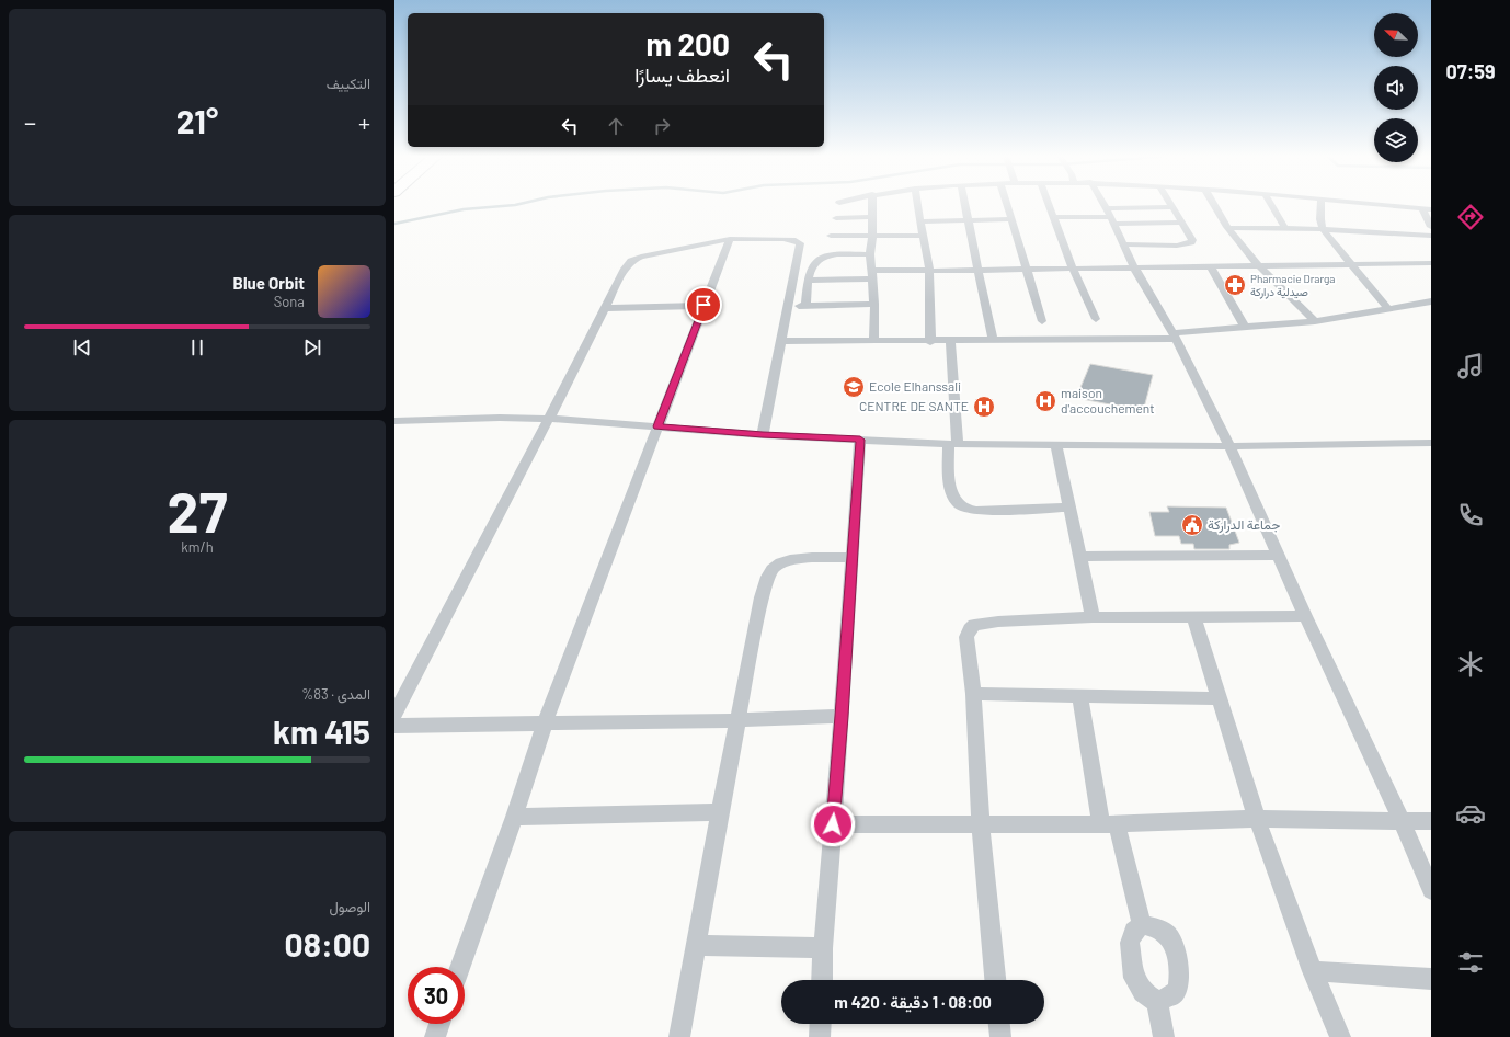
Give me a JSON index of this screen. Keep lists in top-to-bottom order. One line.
{"places":{"pharmacy":["Pharmacie Drarga صيدلية دراركة"],"school or university":["Ecole Elhanssali"],"hospital":["maison d'accouchement","CENTRE DE SANTE"],"public building":["جماعة الدراركة"]},"north":"top left","page":{"tabs":"07:59","tile":["التكييف",["27","km/h"],["المدى · 83%","415 km"],["الوصول","08:00"]],"turn":["200 m","انعطف يسارًا"],"heat":["−","21°","+"],"song":["Blue Orbit","Sona"],"limit":"30","trip":"08:00 · 1 دقيقة · 420 m"}}
